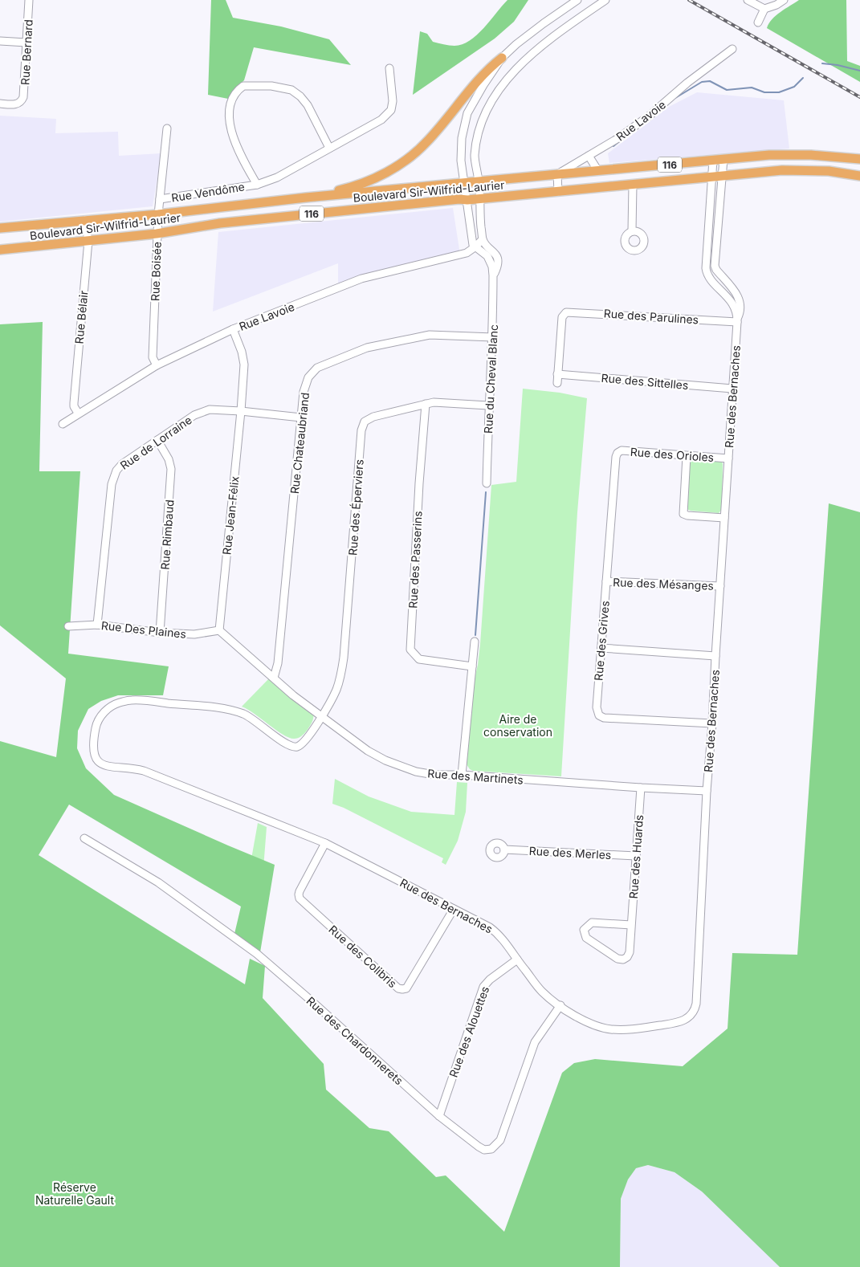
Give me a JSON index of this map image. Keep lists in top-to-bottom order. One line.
{"streets":{"main road":["116","Boulevard Sir-Wilfrid-Laurier"],"street":["Rue Bernard","Rue Lavoie","Rue Vendôme","Rue Boisée","Rue des Parulines","Rue Bélair","Rue du Cheval Blanc","Rue des Sittelles","Rue des Bernaches","Rue de Lorraine","Rue Chateaubriand","Rue des Orioles","Rue des Éperviers","Rue Jean-Félix","Rue Rimbaud","Rue des Passerins","Rue des Mésanges","Rue Des Plaines","Rue des Grives","Rue des Martinets","Rue des Merles","Rue des Huards","Rue des Colibris","Rue des Alouettes","Rue des Chardonnerets"]},"crossings":[["Rue Lavoie","Boulevard Sir-Wilfrid-Laurier"],["Rue Lavoie","Rue Boisée"],["Rue Lavoie","Rue Bélair"],["Rue Lavoie","Rue du Cheval Blanc"],["Rue Lavoie","Rue Jean-Félix"],["Boulevard Sir-Wilfrid-Laurier","Rue Boisée"],["Boulevard Sir-Wilfrid-Laurier","Rue Bélair"],["Boulevard Sir-Wilfrid-Laurier","Rue des Bernaches"],["Rue Vendôme","Rue Boisée"],["Rue des Parulines","Rue des Sittelles"],["Rue des Parulines","Rue des Bernaches"],["Rue du Cheval Blanc","Rue Chateaubriand"],["Rue du Cheval Blanc","Rue des Éperviers"],["Rue des Sittelles","Rue des Bernaches"],["Rue des Bernaches","Rue des Orioles"],["Rue des Bernaches","Rue des Éperviers"],["Rue des Bernaches","Rue des Mésanges"],["Rue des Bernaches","Rue des Grives"],["Rue des Bernaches","Rue des Martinets"],["Rue des Bernaches","Rue des Colibris"],["Rue des Bernaches","Rue des Alouettes"],["Rue des Bernaches","Rue des Chardonnerets"],["Rue de Lorraine","Rue Chateaubriand"],["Rue de Lorraine","Rue Jean-Félix"],["Rue de Lorraine","Rue Rimbaud"],["Rue de Lorraine","Rue Des Plaines"],["Rue Chateaubriand","Rue des Martinets"],["Rue des Orioles","Rue des Grives"],["Rue des Éperviers","Rue des Passerins"],["Rue des Éperviers","Rue des Martinets"],["Rue Jean-Félix","Rue Des Plaines"],["Rue Rimbaud","Rue Des Plaines"],["Rue des Mésanges","Rue des Grives"],["Rue des Martinets","Rue des Huards"],["Rue des Merles","Rue des Huards"],["Rue des Alouettes","Rue des Chardonnerets"]],"parks":["Aire de conservation","Réserve Naturelle Gault"]}
